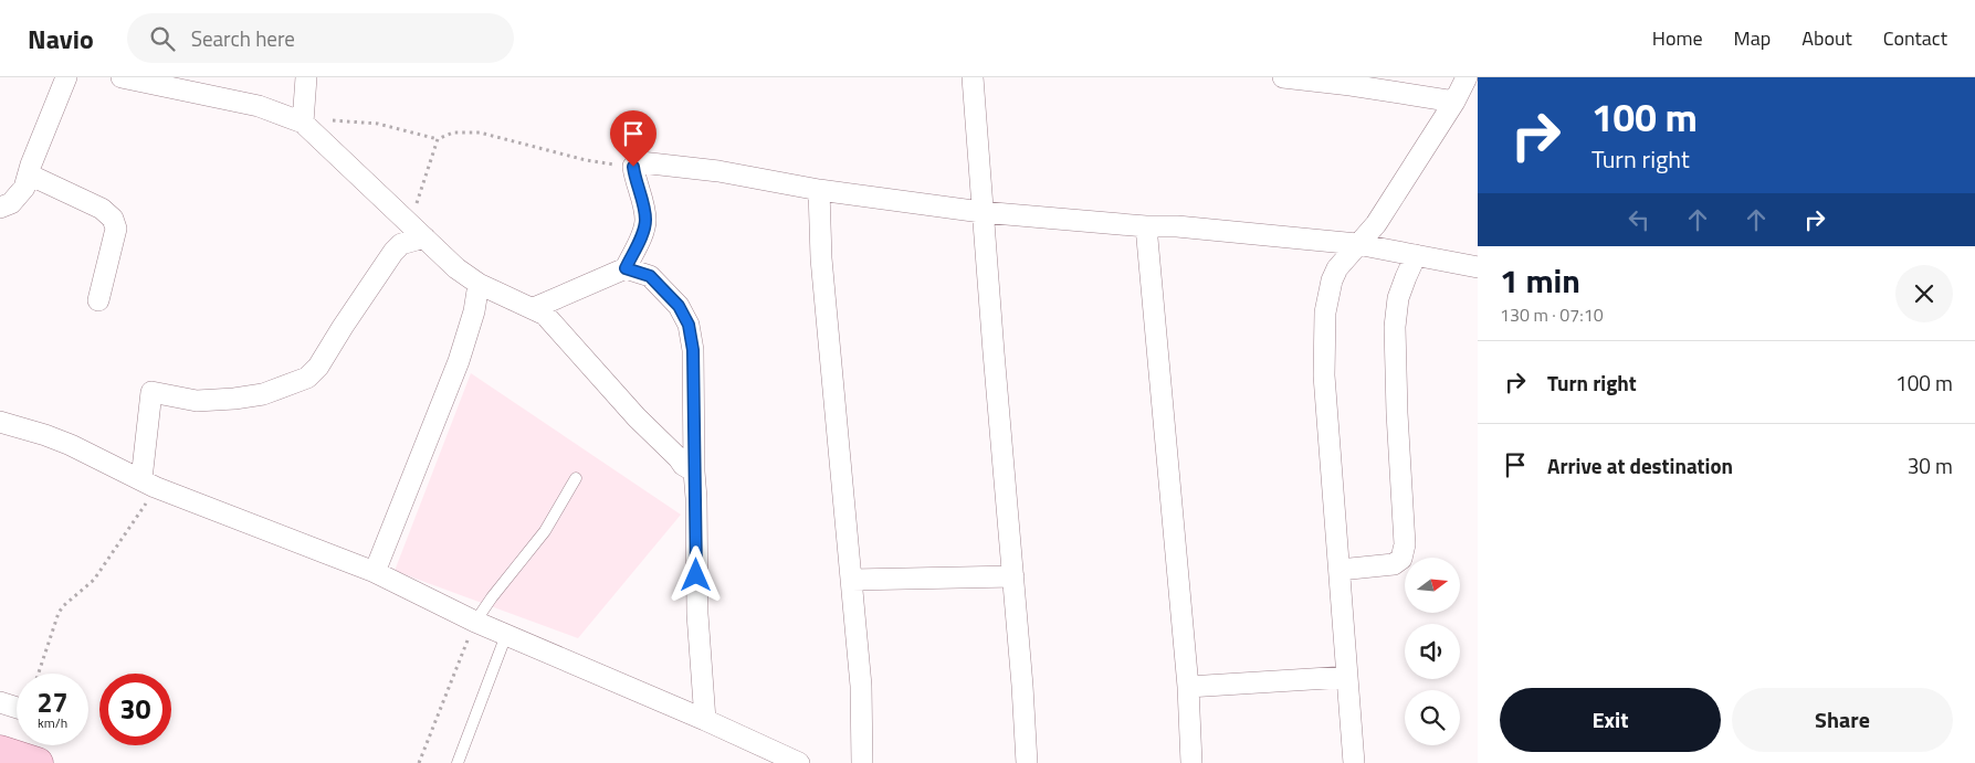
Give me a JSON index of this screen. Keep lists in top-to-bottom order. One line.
{"north":"right","page":{"header":"Navio","search":"Search here","nav":["Home","Map","About","Contact"],"turn":["100 m","Turn right"],"heading":["1 min","130 m · 07:10"],"list":[{"name":"Turn right","value":"100 m"},{"name":"Arrive at destination","value":"30 m"}],"speed":"27 km/h","limit":"30","buttons":["Exit","Share"]}}
